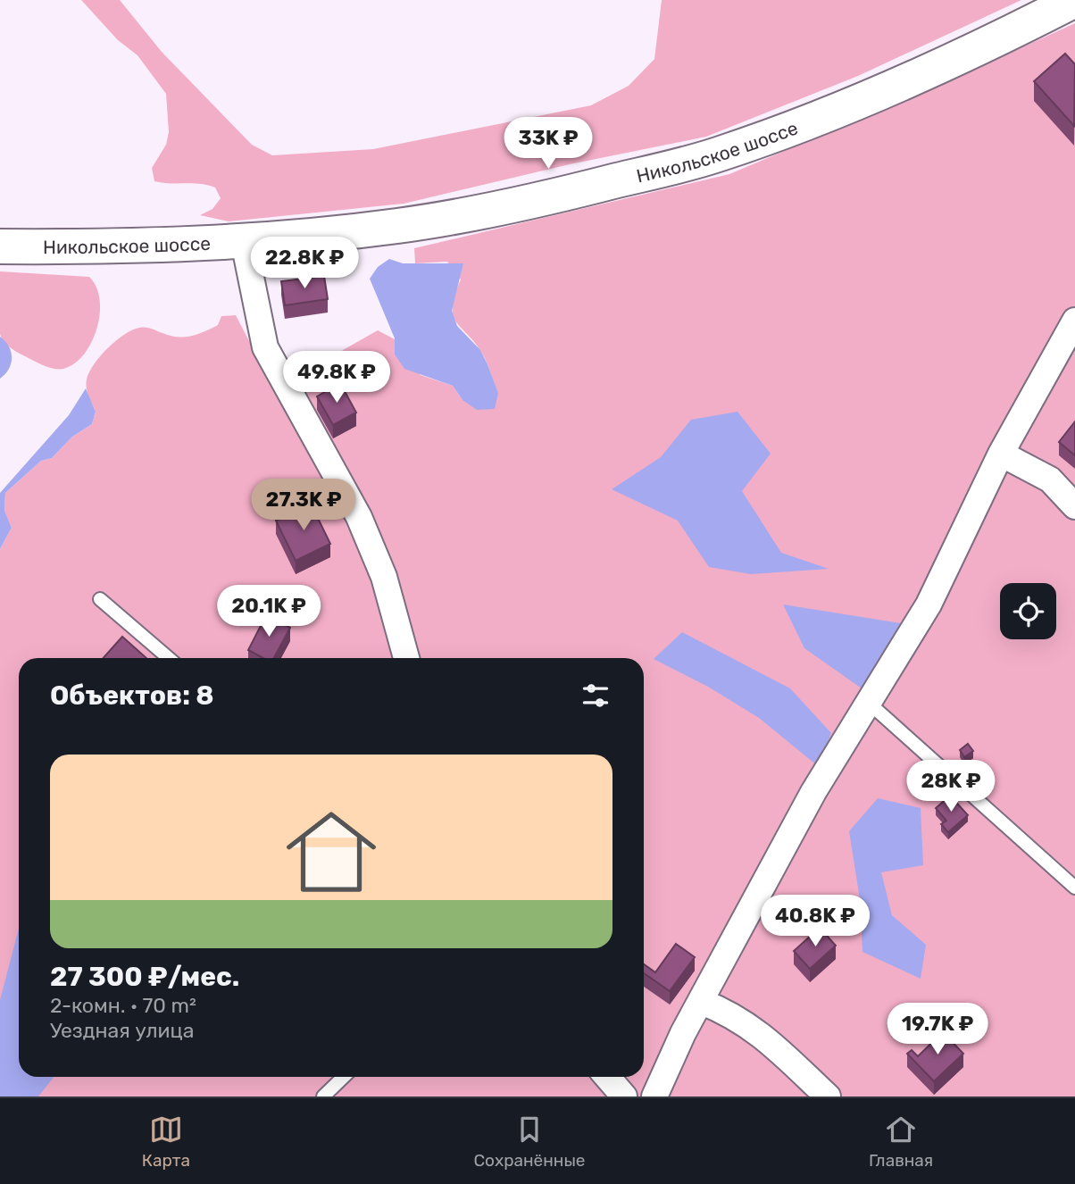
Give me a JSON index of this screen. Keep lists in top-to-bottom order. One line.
{"streets":{"main road":["Никольское шоссе"]},"page":{"price":["33K ₽","22.8K ₽","49.8K ₽","27.3K ₽","20.1K ₽","28K ₽","40.8K ₽","19.7K ₽"],"heading":"Объектов: 8","list":[{"name":"27 300 ₽/мес.","note":"2-комн. · 70 m² · Уездная улица"}],"tabs":["Карта","Сохранённые","Главная"]}}
